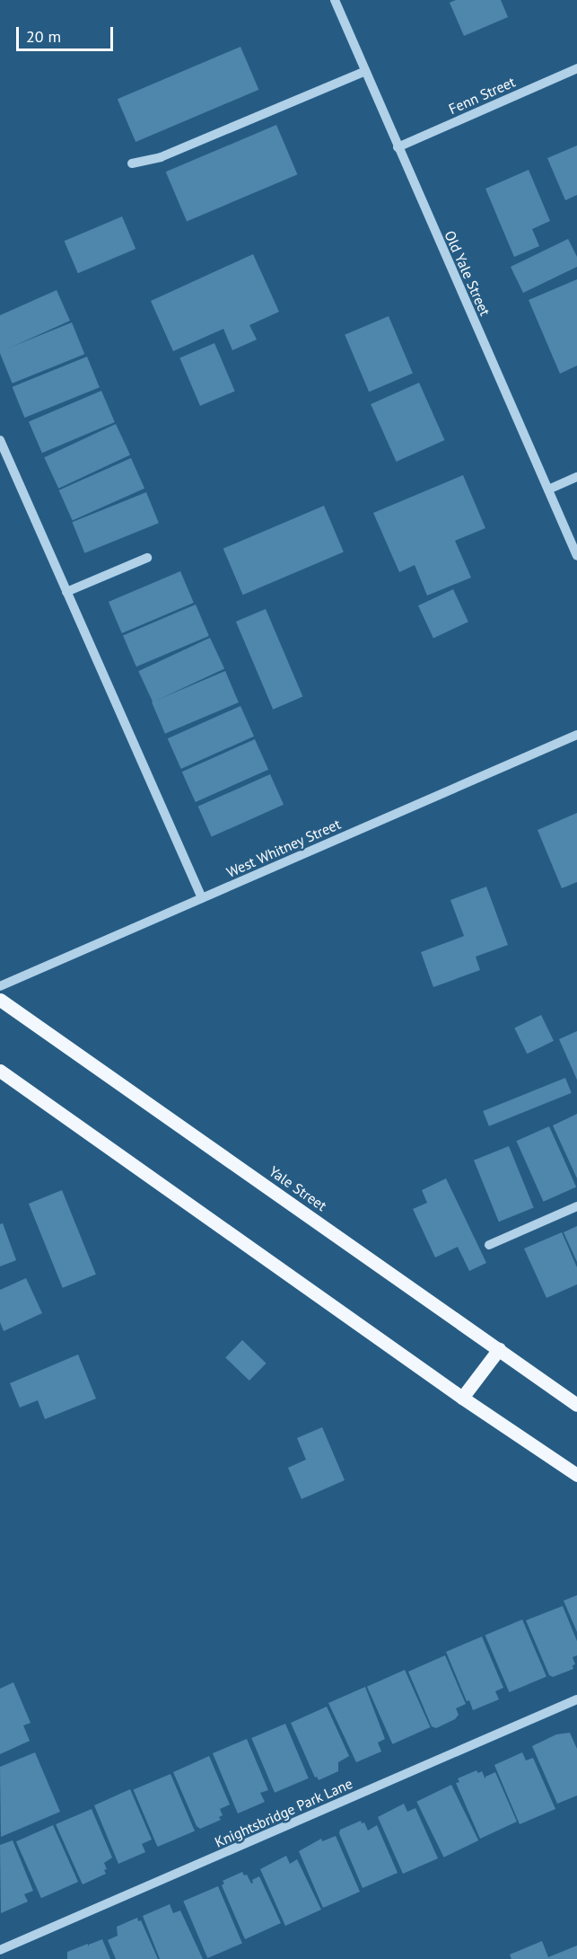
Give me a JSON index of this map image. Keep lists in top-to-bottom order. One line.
{"streets":{"main road":["Yale Street"],"street":["Fenn Street","Old Yale Street","West Whitney Street","Knightsbridge Park Lane"]},"crossings":[["Fenn Street","Old Yale Street"]],"scale_bar":"20 m"}
